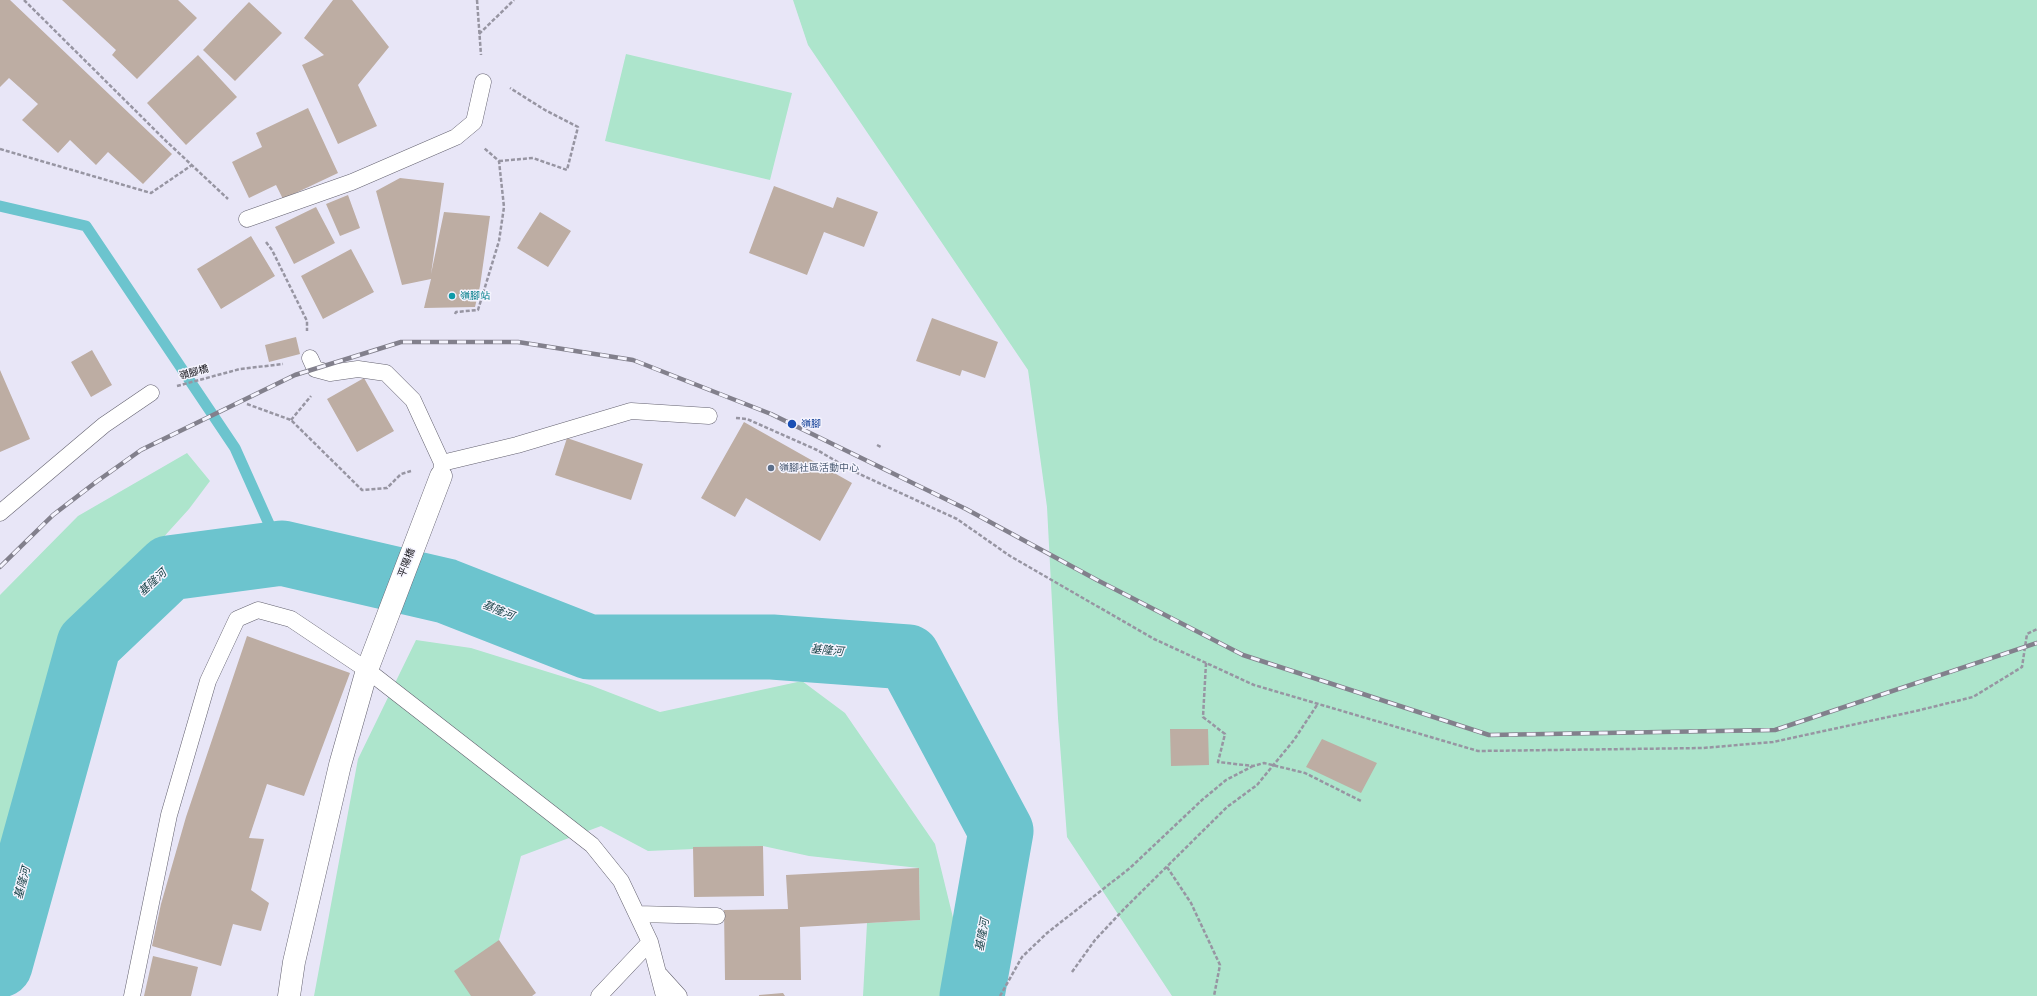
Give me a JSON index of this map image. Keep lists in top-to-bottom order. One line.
{"streets":{"street":["平陽橋"],"path":["嶺腳橋"]},"water":["基隆河"],"places":["嶺腳站","嶺腳","嶺腳社區活動中心"]}
